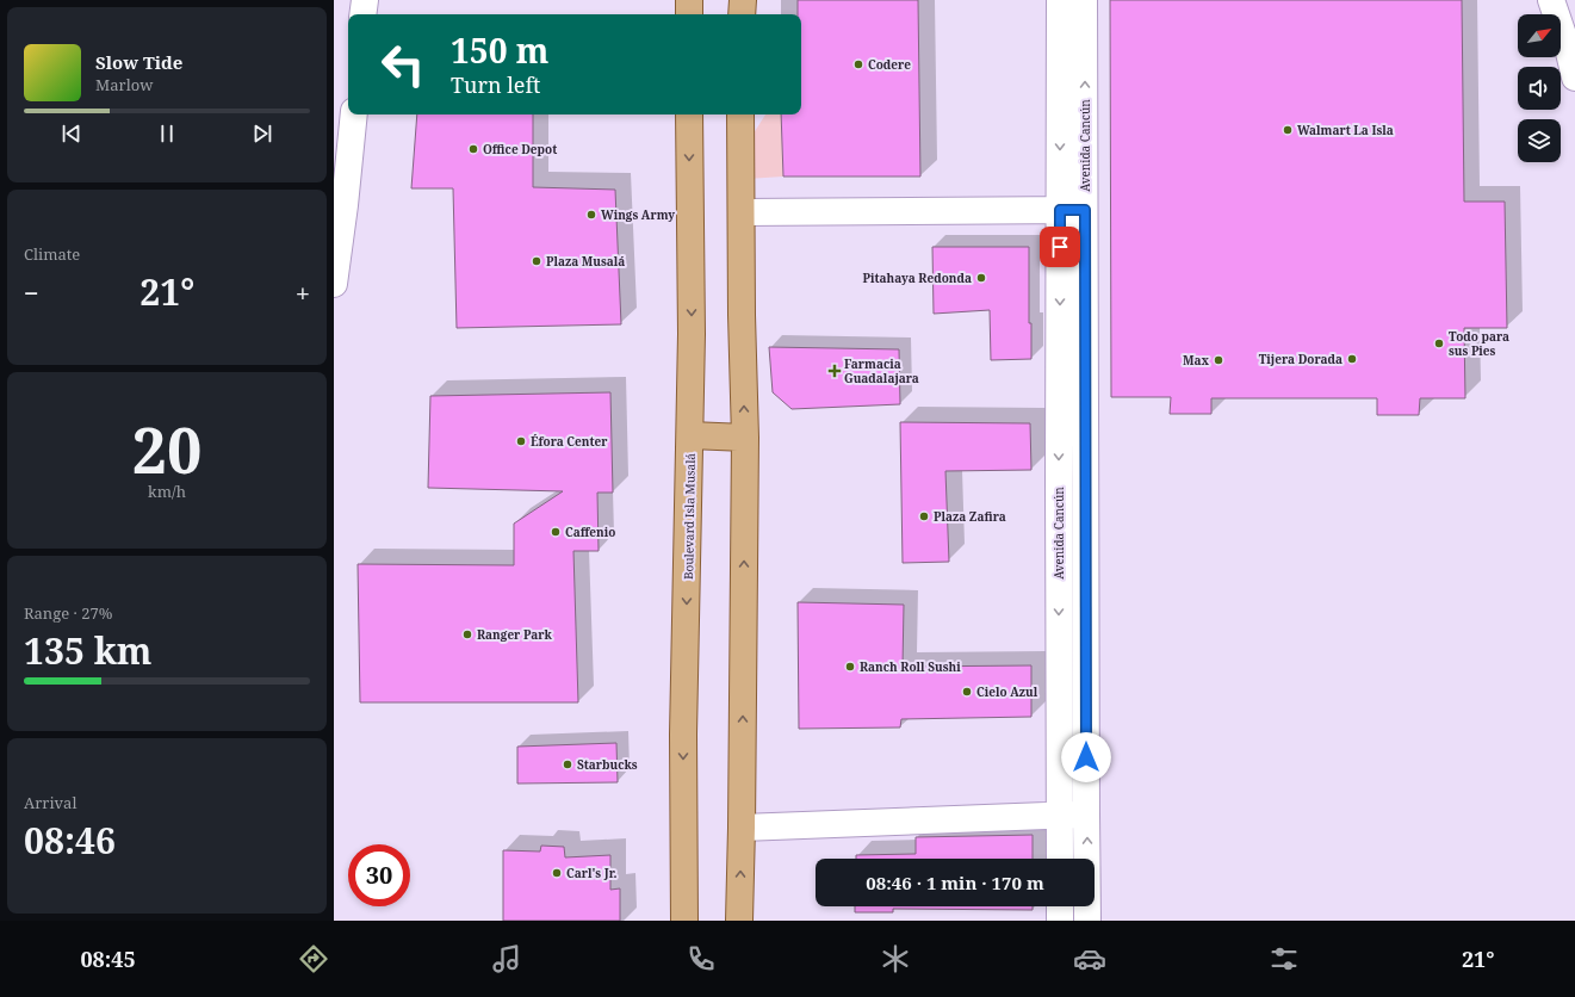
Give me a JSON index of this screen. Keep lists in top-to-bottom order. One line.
{"streets":{"main road":["Boulevard Isla Musalá"],"street":["Avenida Cancún"]},"places":{"other":["Codere","Walmart La Isla","Office Depot","Wings Army","Plaza Musalá","Pitahaya Redonda","Todo para sus Pies","Tijera Dorada","Max","Éfora Center","Plaza Zafira","Caffenio","Ranger Park","Ranch Roll Sushi","Cielo Azul","Starbucks","Carl's Jr."],"health":["Farmacia Guadalajara"]},"north":"top right","page":{"turn":["150 m","Turn left"],"song":["Slow Tide","Marlow"],"tile":["Climate",["20","km/h"],["Range · 27%","135 km"],["Arrival","08:46"]],"heat":["−","21°","+"],"limit":"30","trip":"08:46 · 1 min · 170 m","tabs":["08:45","21°"]}}
